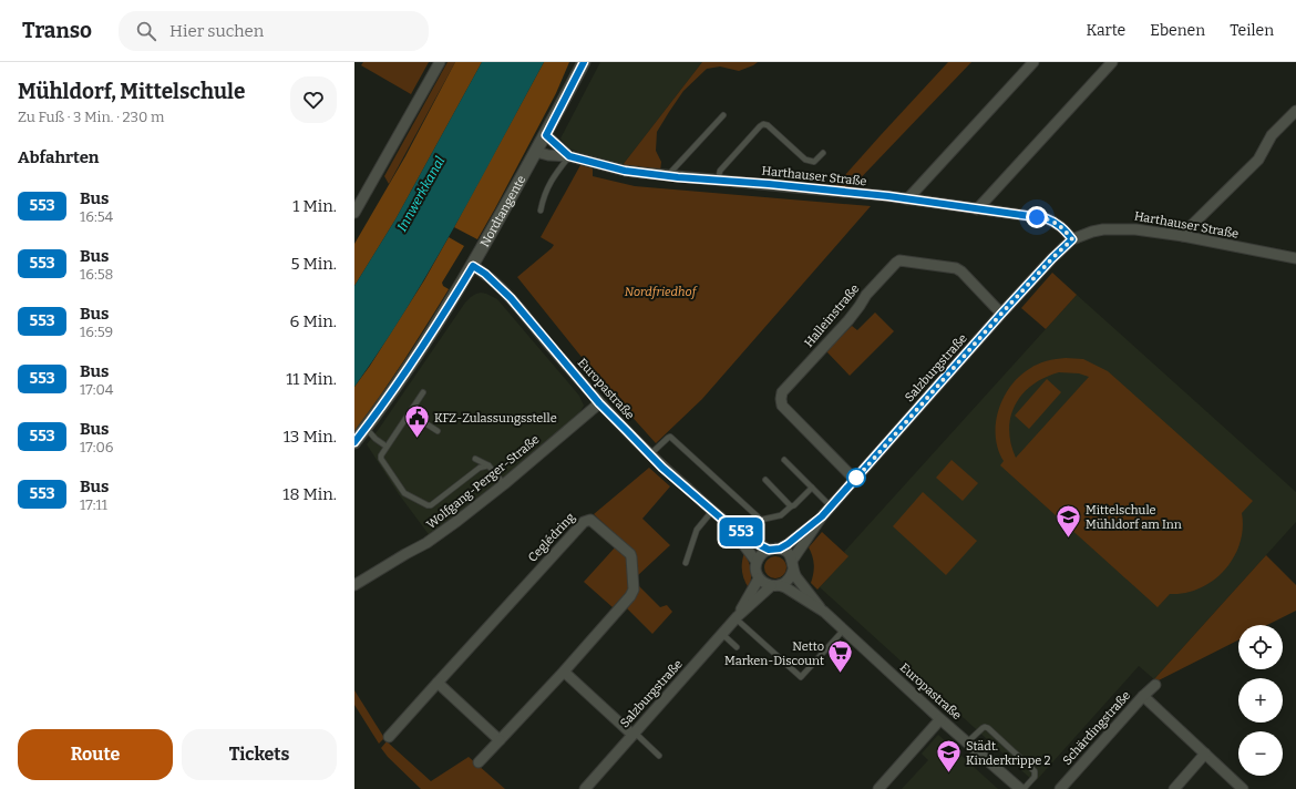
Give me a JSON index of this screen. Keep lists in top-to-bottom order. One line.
{"streets":{"main road":["Nordtangente"],"street":["Harthauser Straße","Halleinstraße","Salzburgstraße","Europastraße","Wolfgang-Perger-Straße","Ceglédring","Schärdingstraße"]},"crossings":[["Harthauser Straße","Nordtangente"],["Harthauser Straße","Salzburgstraße"],["Nordtangente","Europastraße"],["Halleinstraße","Salzburgstraße"],["Salzburgstraße","Europastraße"],["Europastraße","Wolfgang-Perger-Straße"]],"water":["Innwerkkanal"],"parks":["Nordfriedhof"],"places":{"public building":["KFZ-Zulassungsstelle"],"school or university":["Mittelschule Mühldorf am Inn","Städt. Kinderkrippe 2"],"supermarket":["Netto Marken-Discount"]},"lines":["bus line 553"],"page":{"header":"Transo","search":"Hier suchen","nav":["Karte","Ebenen","Teilen"],"heading":[["Mühldorf, Mittelschule","Zu Fuß · 3 Min. · 230 m"],"Abfahrten"],"on_map":"553","list":[{"mark":"553","name":"Bus","note":"16:54","value":"1 Min."},{"mark":"553","name":"Bus","note":"16:58","value":"5 Min."},{"mark":"553","name":"Bus","note":"16:59","value":"6 Min."},{"mark":"553","name":"Bus","note":"17:04","value":"11 Min."},{"mark":"553","name":"Bus","note":"17:06","value":"13 Min."},{"mark":"553","name":"Bus","note":"17:11","value":"18 Min."}],"map_buttons":["+","−"],"buttons":["Route","Tickets"]}}
